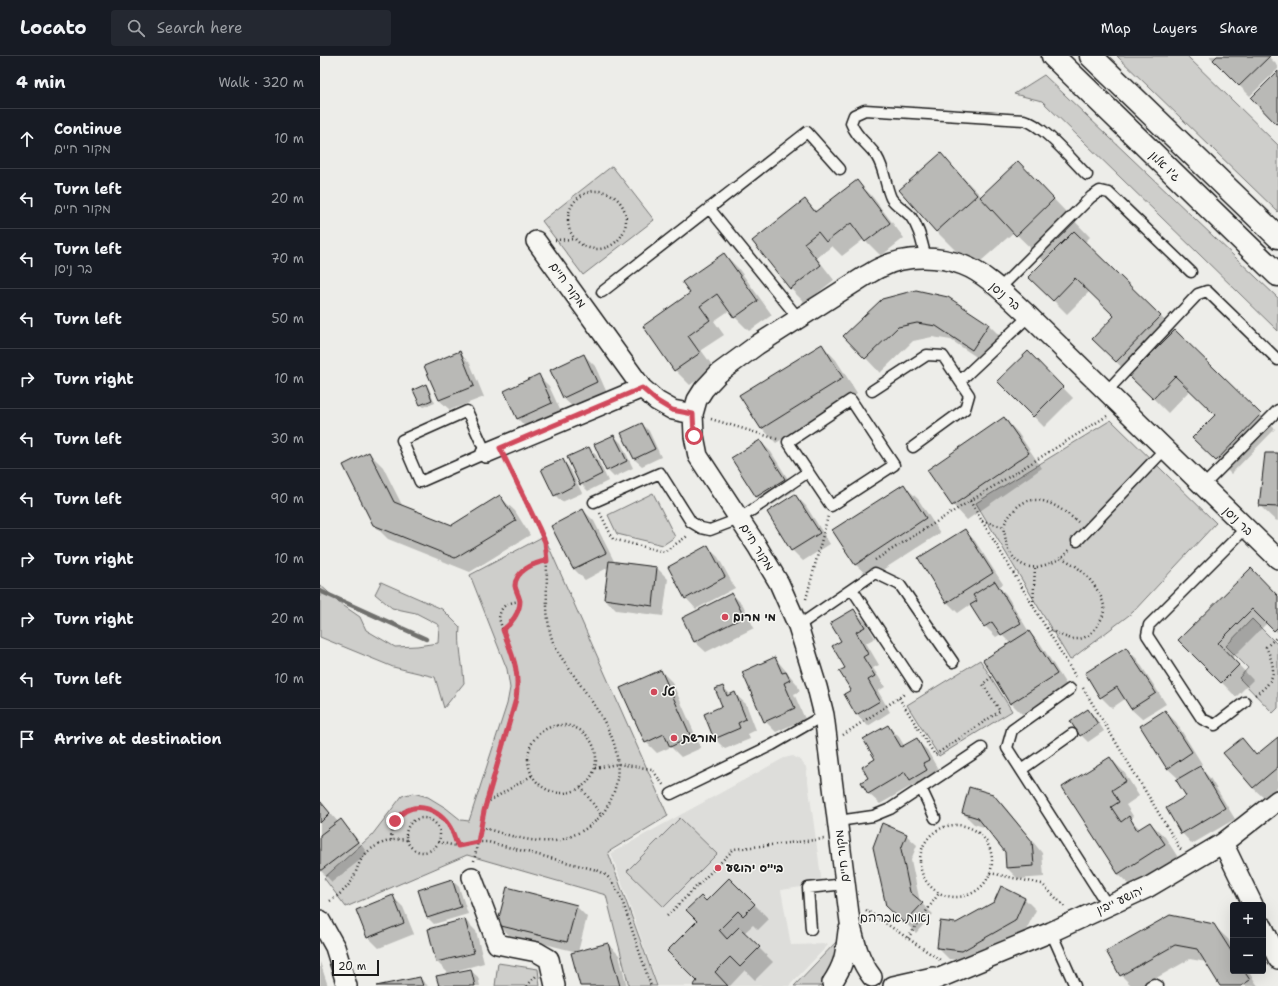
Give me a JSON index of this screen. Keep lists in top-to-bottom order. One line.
{"streets":{"main road":["ג'ו אלון"],"street":["מקור חיים","בר ניסן","יהושע ייבין"]},"crossings":[["מקור חיים","בר ניסן"],["מקור חיים","יהושע ייבין"]],"districts":["נאות אברהם"],"places":["מי מרום","טל","מורשת","בי\"ס יהושע"],"scale_bar":"20 m","page":{"header":"Locato","search":"Search here","nav":["Map","Layers","Share"],"heading":["4 min","Walk · 320 m"],"list":[["Continue","מקור חיים","10 m"],["Turn left","מקור חיים","20 m"],["Turn left","בר ניסן","70 m"],["Turn left","50 m"],["Turn right","10 m"],["Turn left","30 m"],["Turn left","90 m"],["Turn right","10 m"],["Turn right","20 m"],["Turn left","10 m"],"Arrive at destination"],"map_buttons":["+","−"],"scale":"20 m"}}
